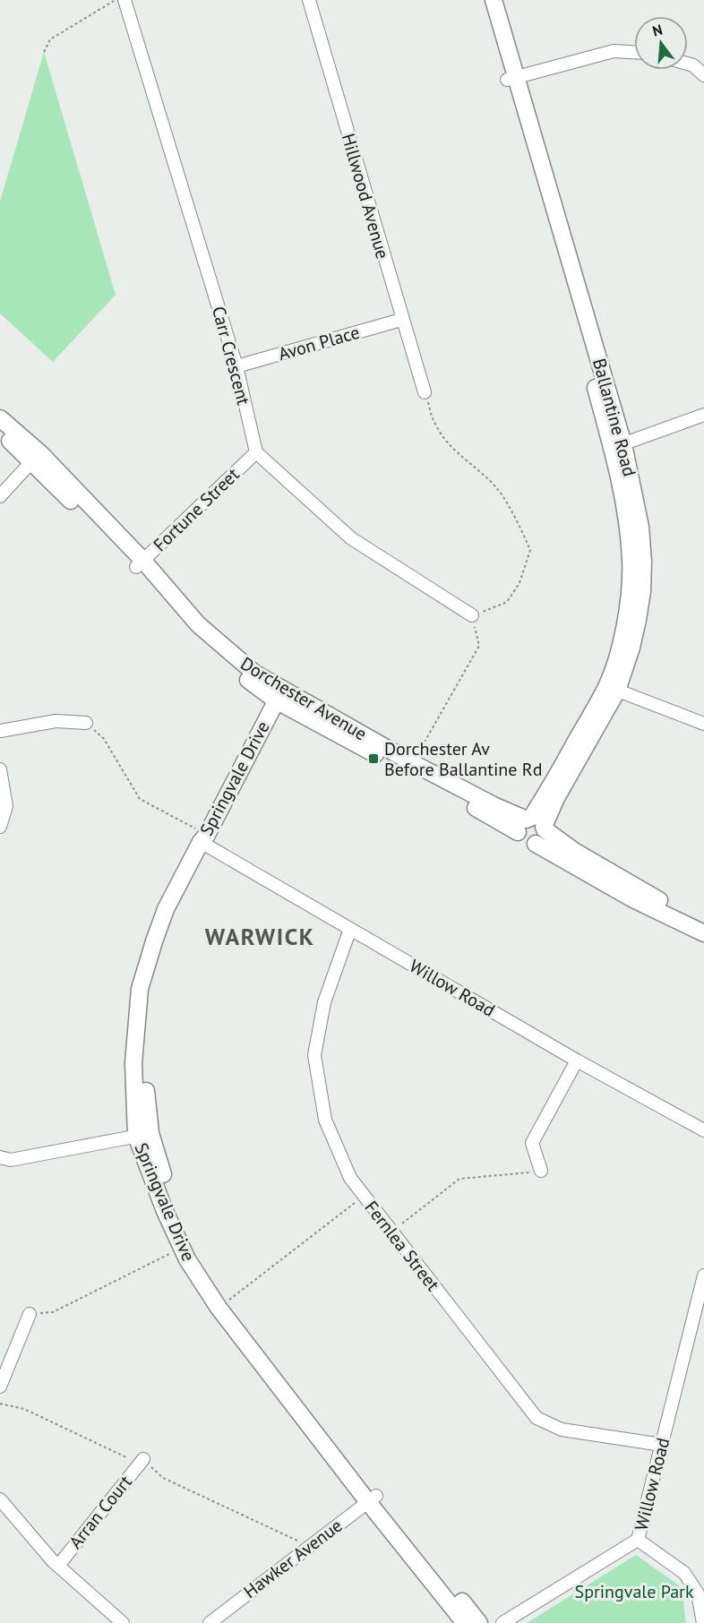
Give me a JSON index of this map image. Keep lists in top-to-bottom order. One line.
{"streets":{"street":["Hillwood Avenue","Avon Place","Carr Crescent","Ballantine Road","Fortune Street","Dorchester Avenue","Springvale Drive","Willow Road","Fernlea Street","Arran Court","Hawker Avenue"]},"crossings":[["Hillwood Avenue","Avon Place"],["Avon Place","Carr Crescent"],["Carr Crescent","Fortune Street"],["Ballantine Road","Dorchester Avenue"],["Fortune Street","Dorchester Avenue"],["Dorchester Avenue","Springvale Drive"],["Springvale Drive","Willow Road"],["Springvale Drive","Hawker Avenue"],["Willow Road","Fernlea Street"]],"districts":["WARWICK"],"parks":["Springvale Park"],"places":{"transit":["Dorchester Av Before Ballantine Rd"]},"north":"top"}
